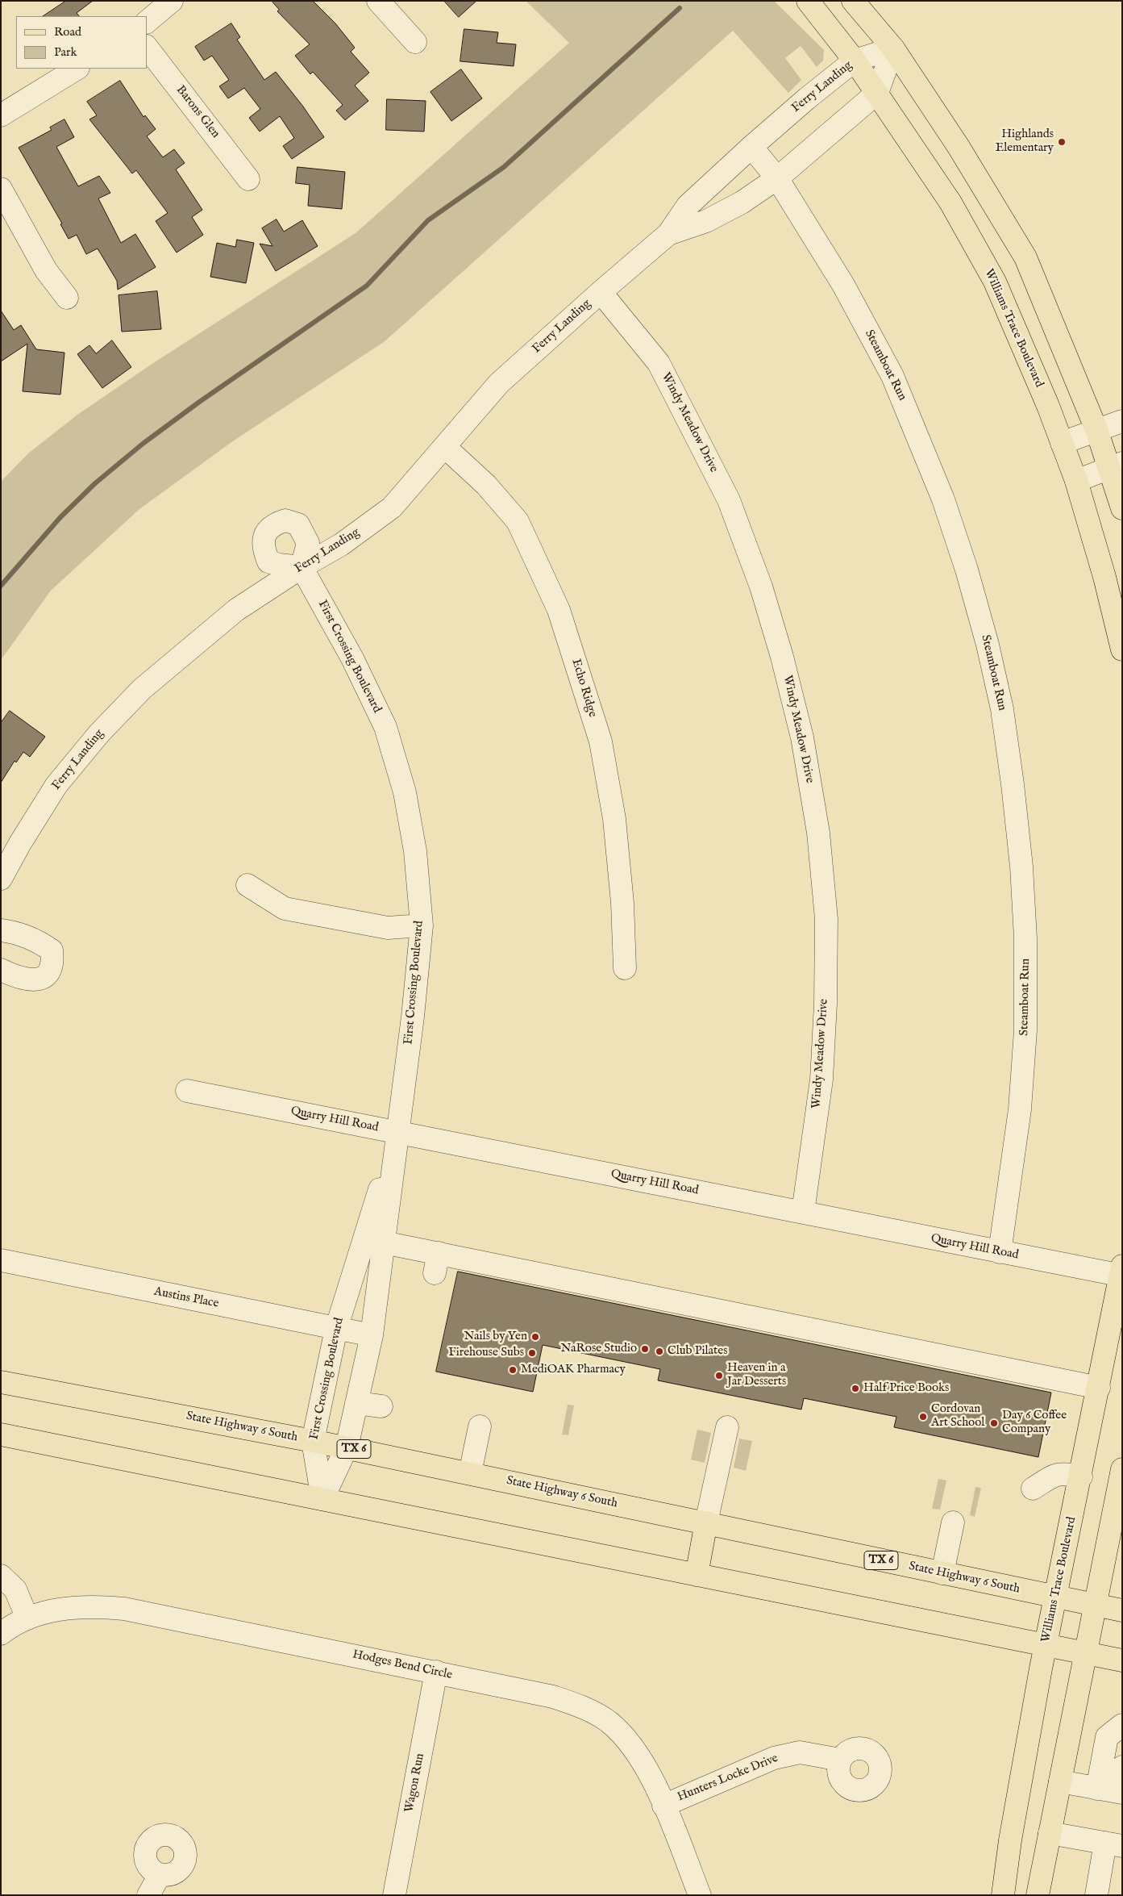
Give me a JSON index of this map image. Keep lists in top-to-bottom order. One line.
{"streets":{"main road":["Williams Trace Boulevard","State Highway 6 South","TX 6"],"street":["Ferry Landing","Barons Glen","Steamboat Run","Windy Meadow Drive","First Crossing Boulevard","Echo Ridge","Quarry Hill Road","Austins Place","Hodges Bend Circle","Hunters Locke Drive","Wagon Run"]},"crossings":[["Ferry Landing","Williams Trace Boulevard"],["Ferry Landing","Steamboat Run"],["Ferry Landing","Windy Meadow Drive"],["Ferry Landing","First Crossing Boulevard"],["Ferry Landing","Echo Ridge"],["Williams Trace Boulevard","Quarry Hill Road"],["Williams Trace Boulevard","State Highway 6 South"],["Steamboat Run","Quarry Hill Road"],["Windy Meadow Drive","Quarry Hill Road"],["First Crossing Boulevard","Quarry Hill Road"],["First Crossing Boulevard","Austins Place"],["First Crossing Boulevard","State Highway 6 South"],["Hodges Bend Circle","Hunters Locke Drive"],["Hodges Bend Circle","Wagon Run"]],"places":["Highlands Elementary","Nails by Yen","NaRose Studio","Club Pilates","Firehouse Subs","MediOAK Pharmacy","Heaven in a Jar Desserts","Half Price Books","Cordovan Art School","Day 6 Coffee Company"],"legend":["Road","Park"]}
